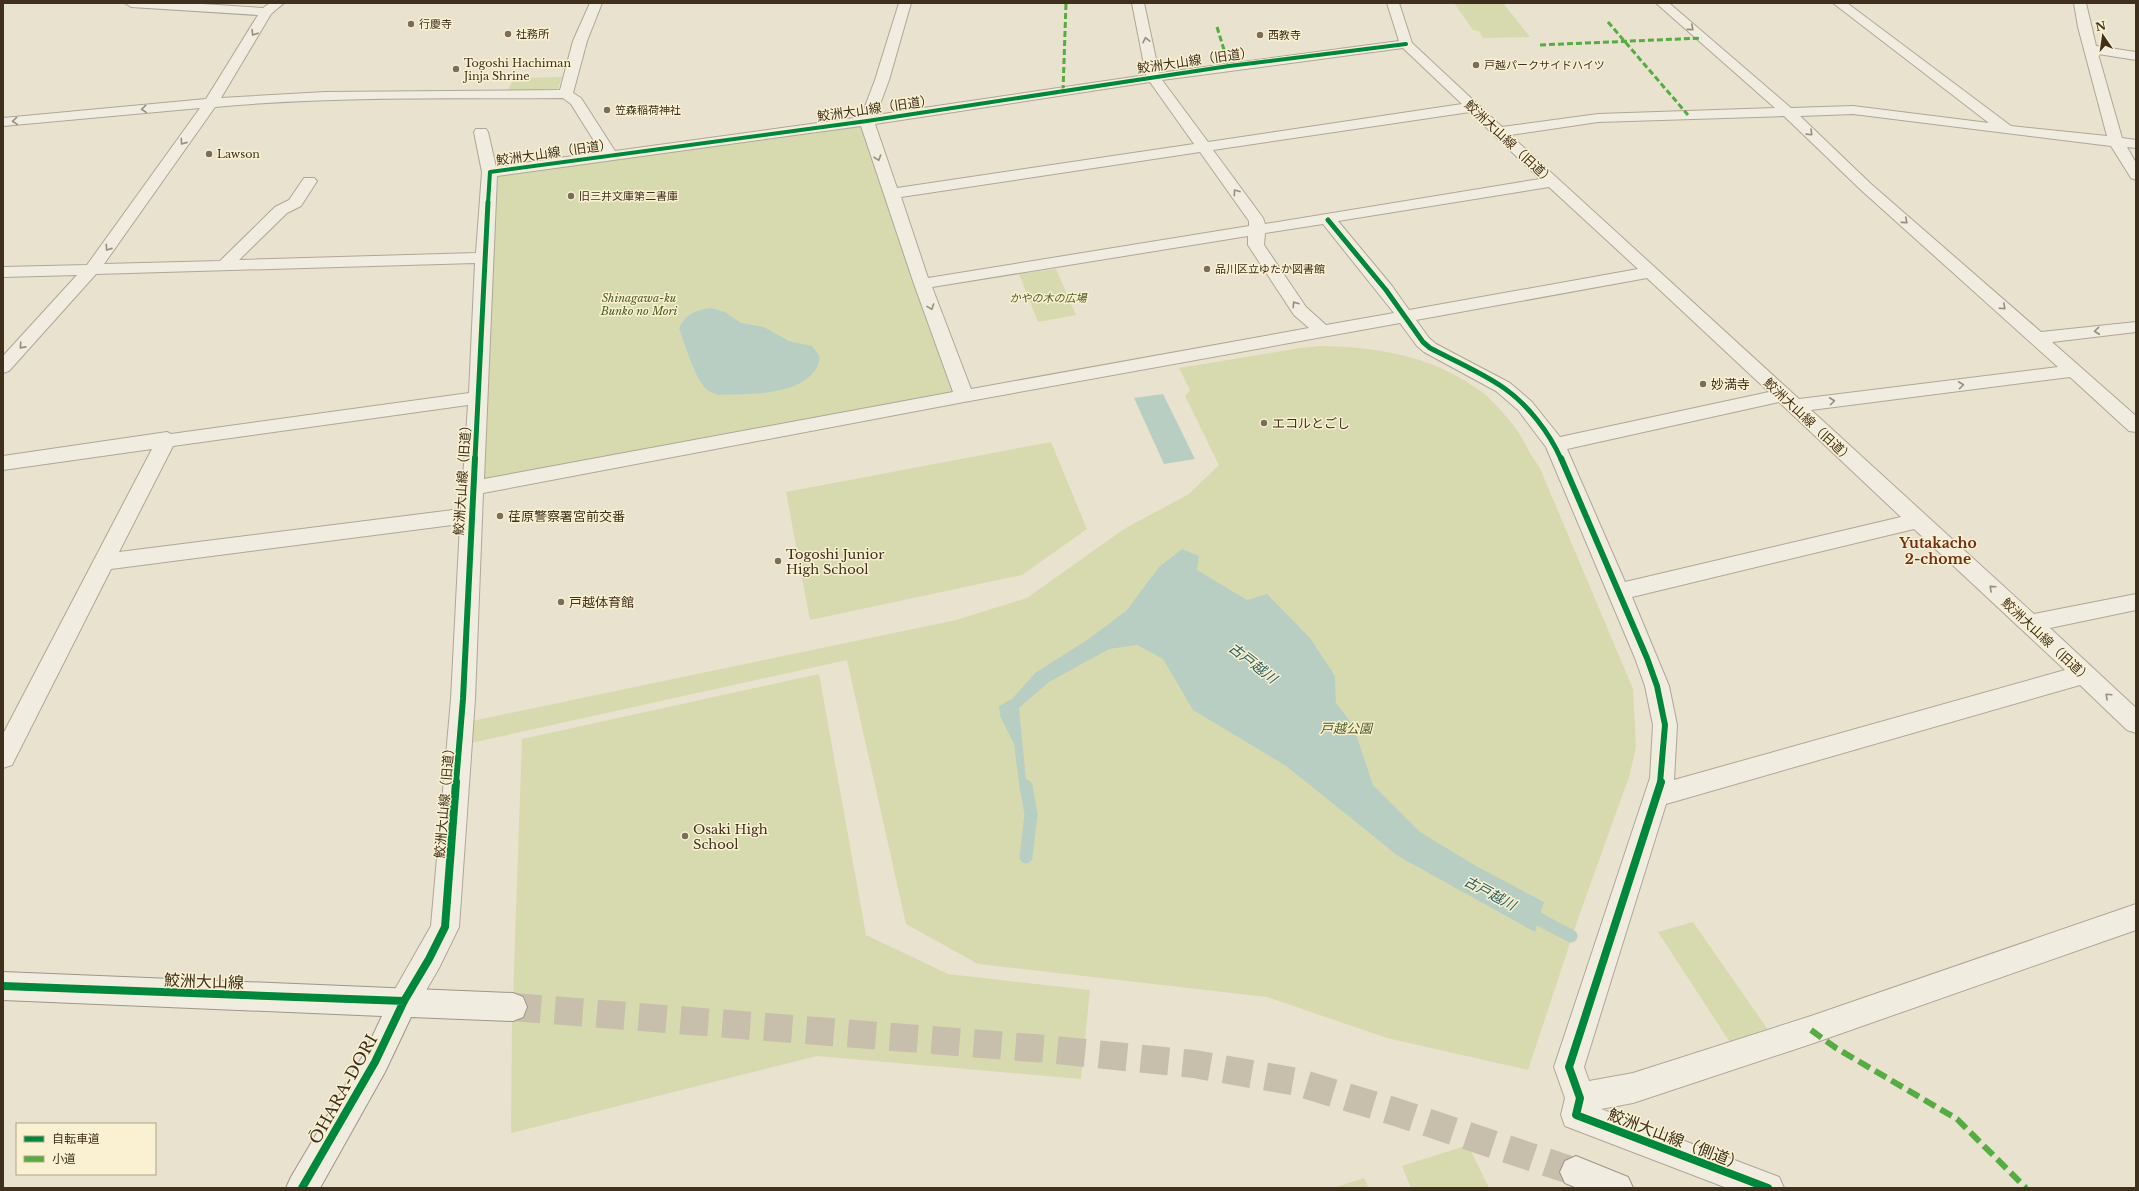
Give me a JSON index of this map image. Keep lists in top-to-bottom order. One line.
{"streets":{"street":["鮫洲大山線（旧道）","鮫洲大山線","ŌHARA-DORI","鮫洲大山線（側道）"]},"crossings":[["鮫洲大山線（旧道）","鮫洲大山線"],["鮫洲大山線（旧道）","ŌHARA-DORI"],["鮫洲大山線","ŌHARA-DORI"]],"districts":["Yutakacho 2-chome"],"water":["古戸越川"],"parks":["Shinagawa-ku Bunko no Mori","かやの木の広場","戸越公園"],"places":["行慶寺","社務所","西教寺","戸越パークサイドハイツ","Togoshi Hachiman Jinja Shrine","笠森稲荷神社","Lawson","旧三井文庫第二書庫","品川区立ゆたか図書館","妙満寺","エコルとごし","荏原警察署宮前交番","Togoshi Junior High School","戸越体育館","Osaki High School"],"legend":["自転車道","小道"],"north":"top"}
